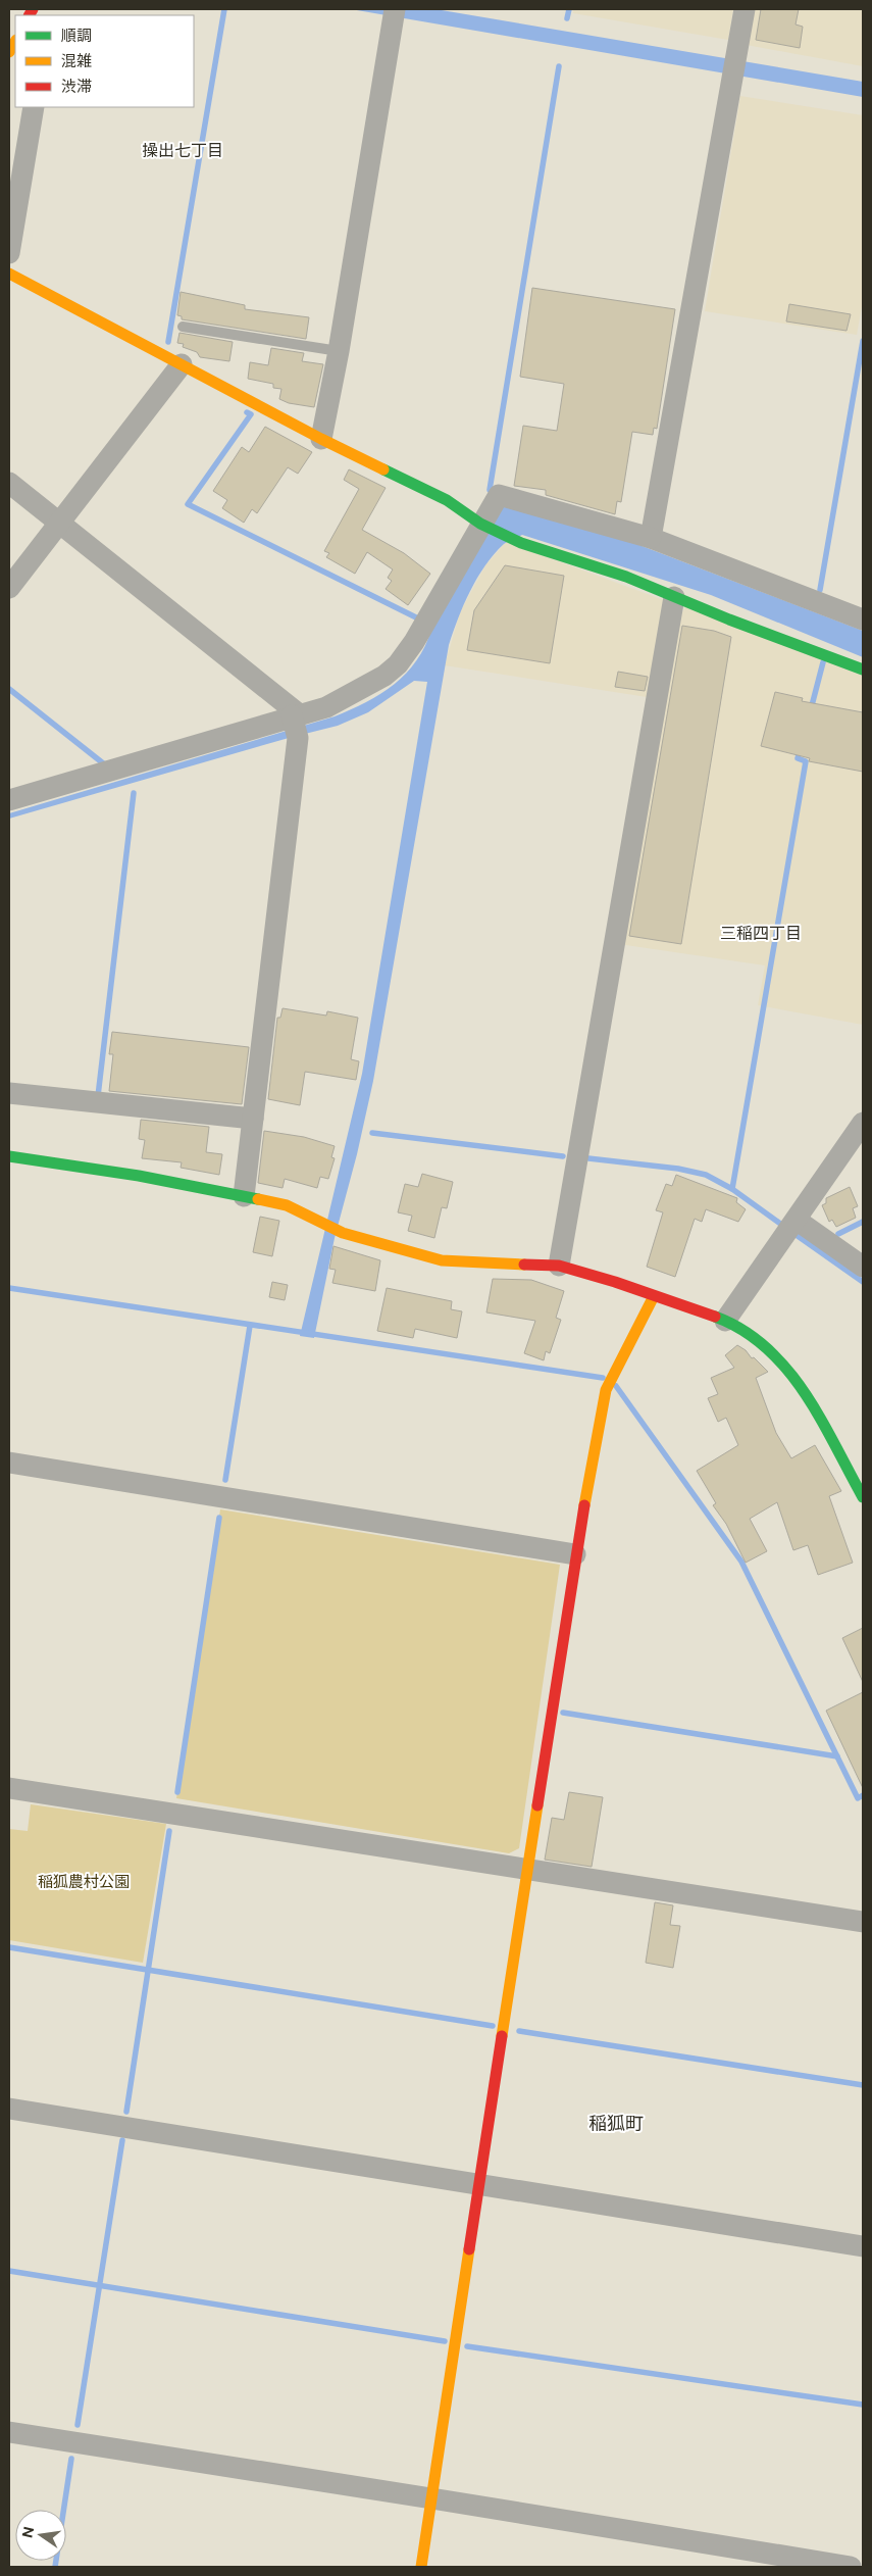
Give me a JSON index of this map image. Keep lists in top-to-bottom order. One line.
{"districts":["操出七丁目","三稲四丁目","稲狐町"],"parks":["稲狐農村公園"],"legend":["順調","混雑","渋滞"],"north":"left"}
